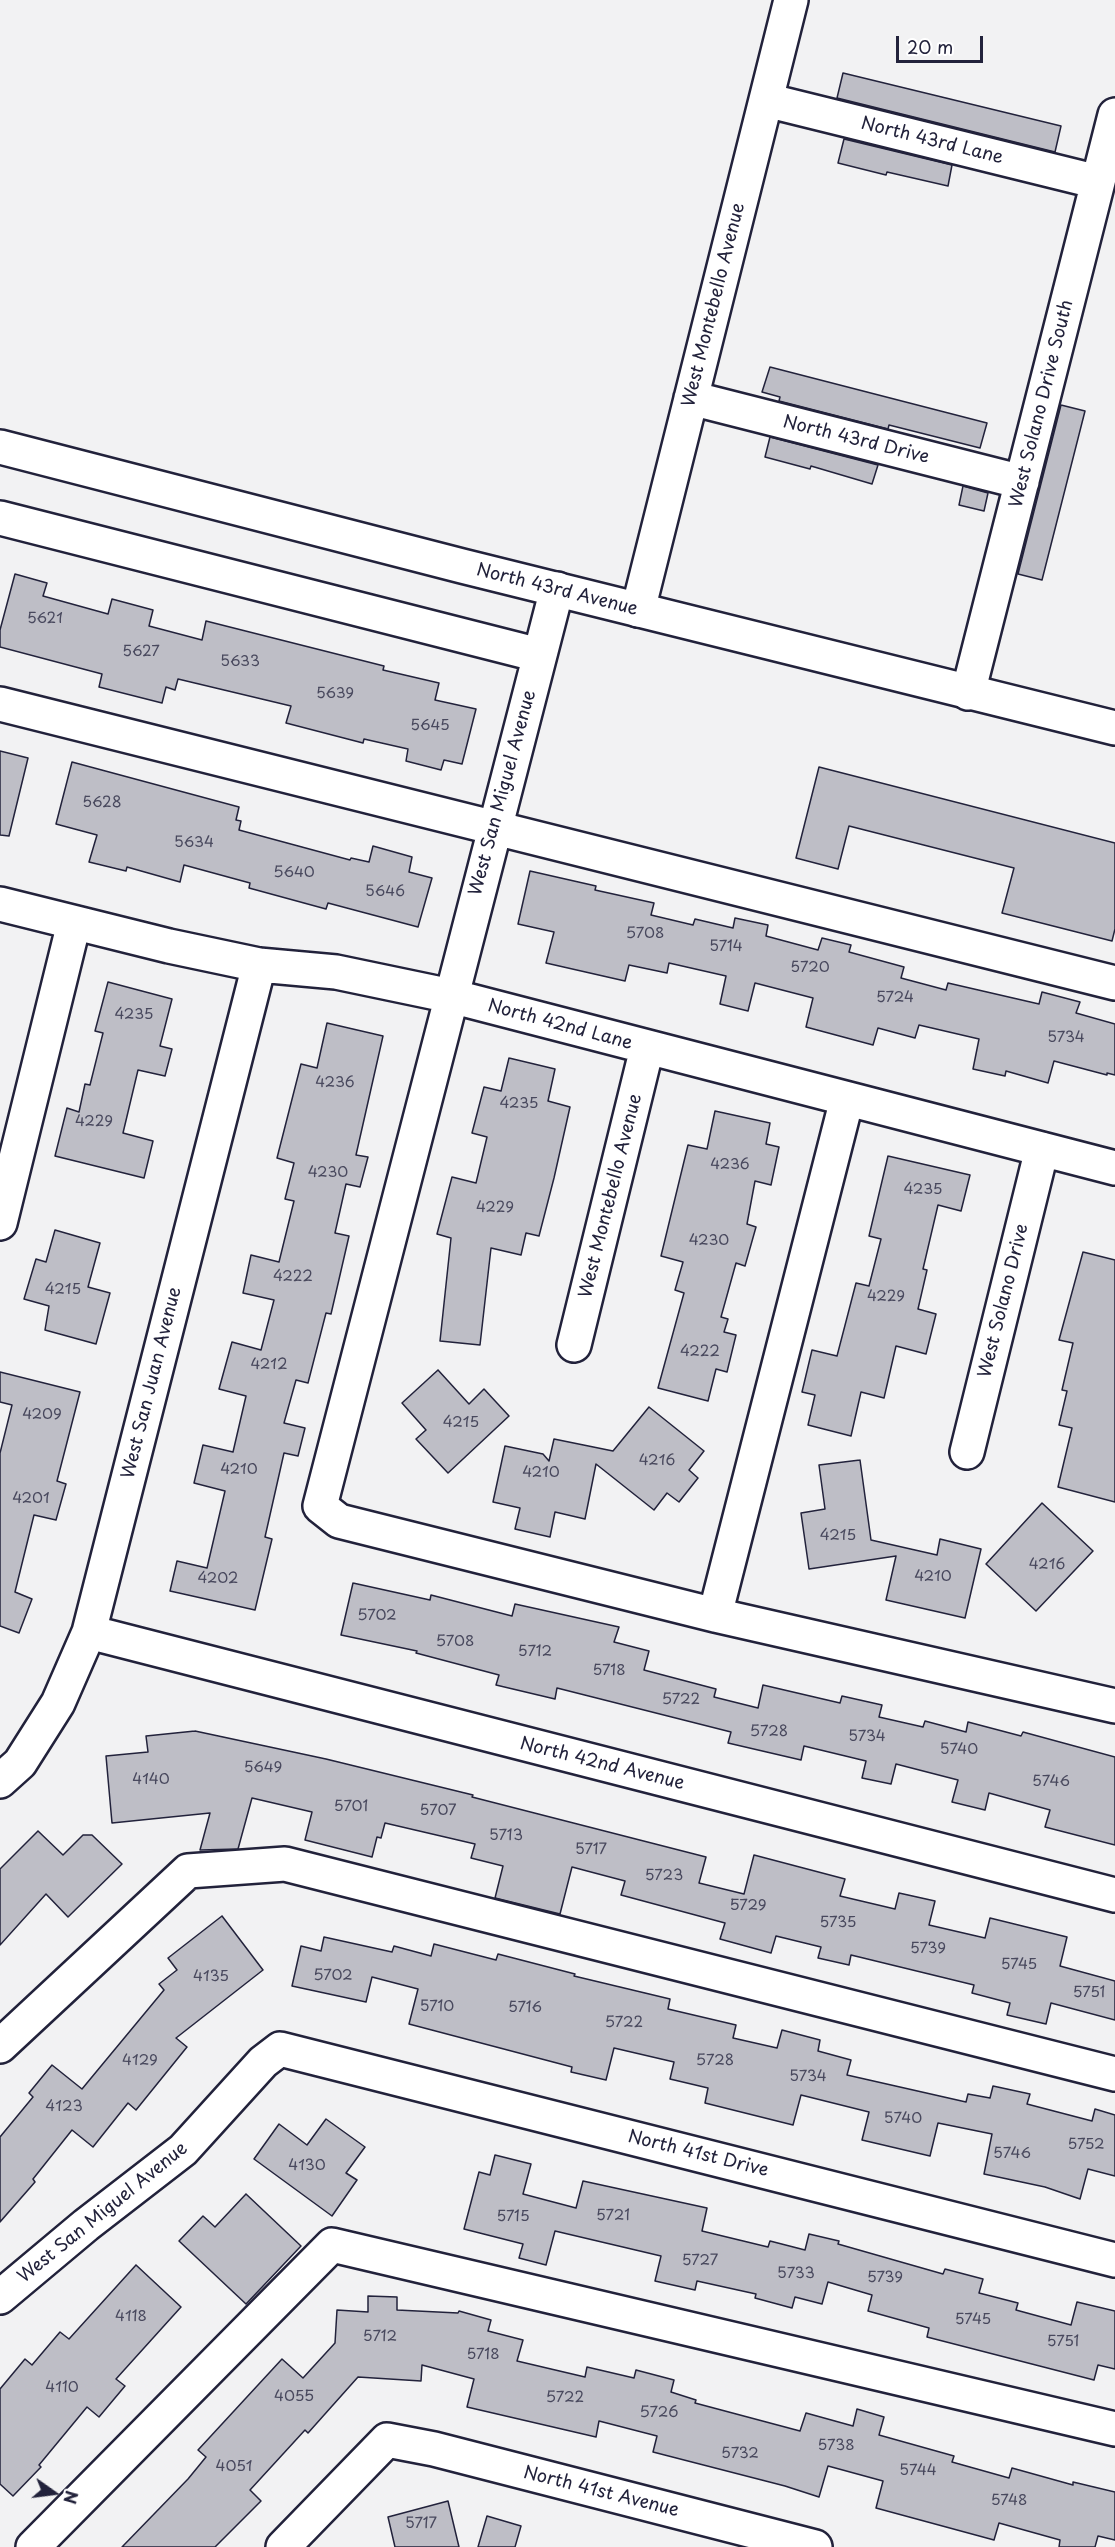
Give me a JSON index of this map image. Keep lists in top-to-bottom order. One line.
{"streets":{"street":["North 43rd Lane","West Montebello Avenue","West Solano Drive South","North 43rd Drive","North 43rd Avenue","West San Miguel Avenue","North 42nd Lane","West Solano Drive","West San Juan Avenue","North 42nd Avenue","North 41st Drive","North 41st Avenue"]},"crossings":[["North 43rd Lane","West Montebello Avenue"],["North 43rd Lane","West Solano Drive South"],["West Montebello Avenue","North 43rd Drive"],["West Montebello Avenue","North 43rd Avenue"],["West Montebello Avenue","North 42nd Lane"],["West Solano Drive South","North 43rd Drive"],["West Solano Drive South","North 43rd Avenue"],["North 43rd Avenue","West San Miguel Avenue"],["West San Miguel Avenue","North 42nd Lane"],["West San Miguel Avenue","North 41st Drive"],["North 42nd Lane","West Solano Drive"],["North 42nd Lane","West San Juan Avenue"],["West San Juan Avenue","North 42nd Avenue"]],"house_numbers":["5621","5627","5633","5639","5645","5628","5634","5640","5646","5708","5714","5720","5724","4235","5734","4236","4235","4229","4236","4230","4235","4229","4230","4222","4215","4229","4222","4212","4209","4215","4216","4210","4210","4201","4215","4216","4210","4202","5702","5708","5712","5718","5722","5728","5734","5740","5649","4140","5746","5701","5707","5713","5717","5723","5729","5735","5739","5745","5702","4135","5751","5710","5716","5722","4129","5728","5734","4123","5740","5752","5746","4130","5721","5715","5727","5733","5739","4118","5745","5712","5751","5718","4110","4055","5722","5726","5738","5732","4051","5744","5748","5717"],"scale_bar":"20 m","north":"right"}
